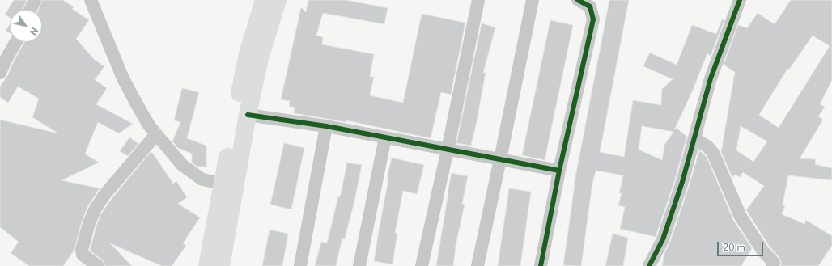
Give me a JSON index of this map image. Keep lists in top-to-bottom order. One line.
{"scale_bar":"20 m","north":"bottom right"}
